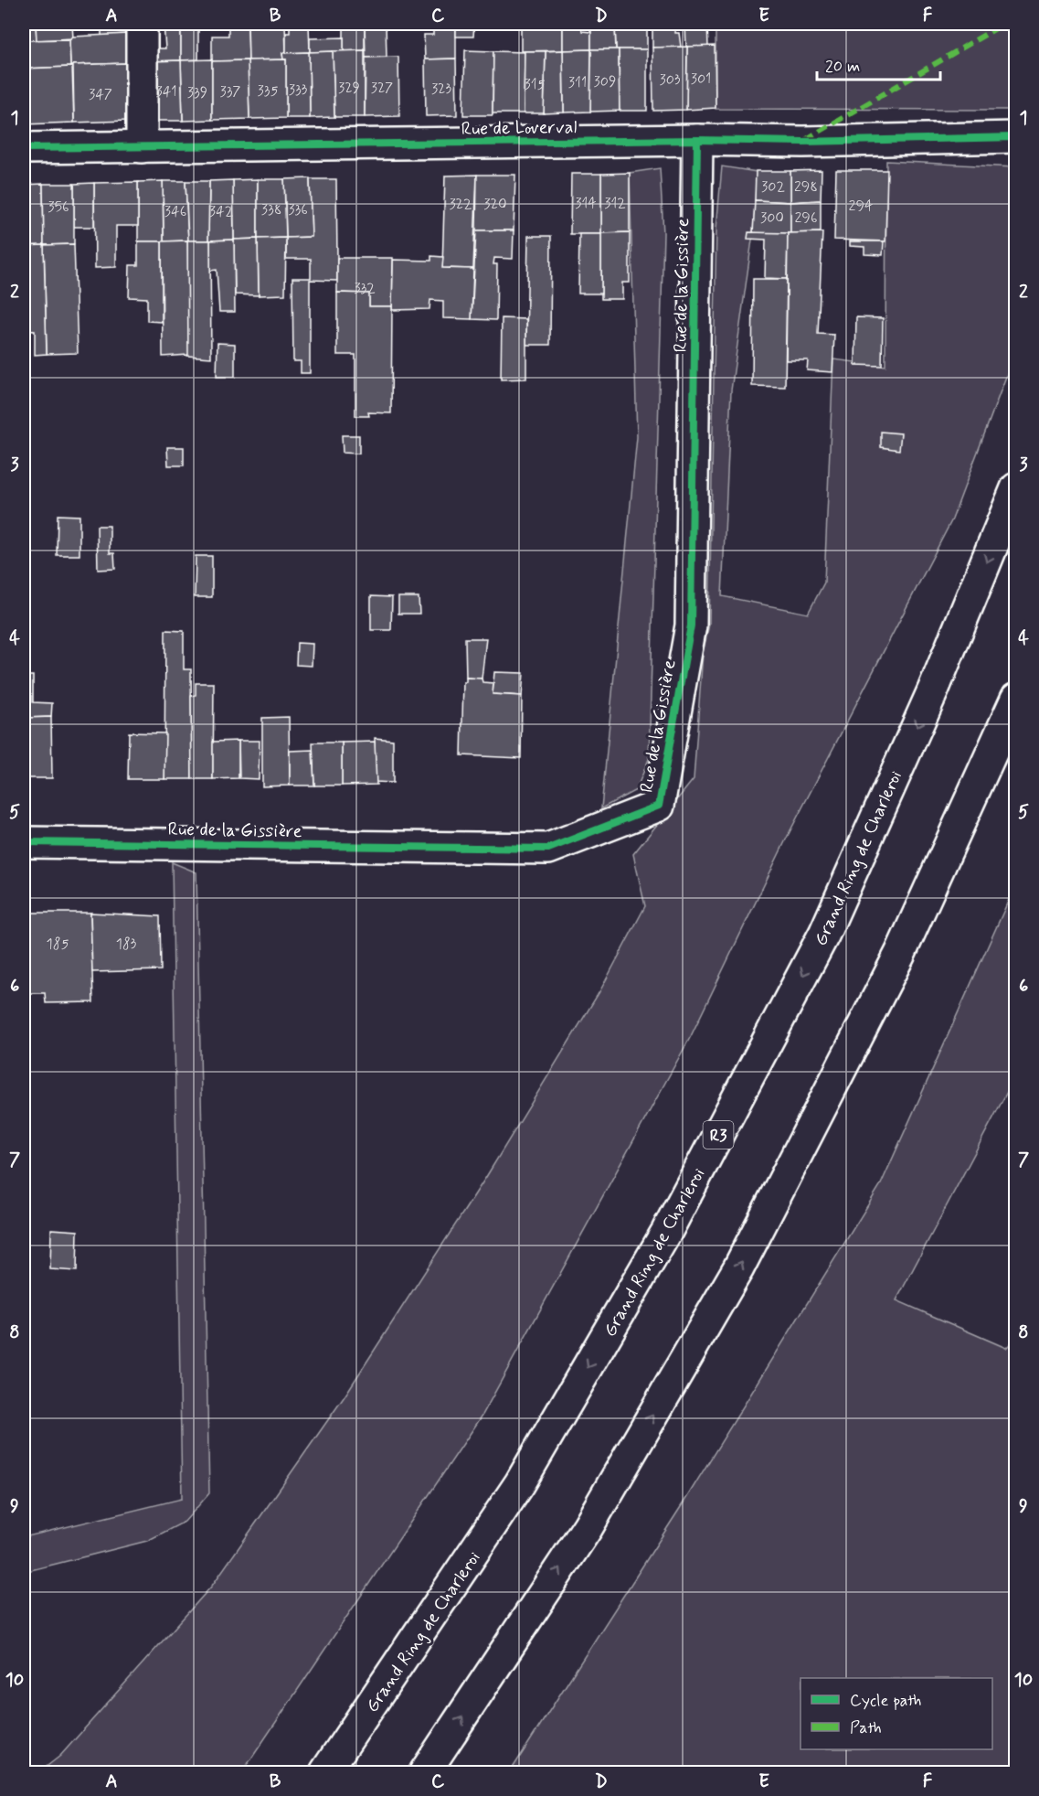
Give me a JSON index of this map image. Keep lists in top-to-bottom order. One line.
{"streets":{"main road":["Rue de Loverval","Rue de la Gissière","Grand Ring de Charleroi","R3"]},"crossings":[["Rue de Loverval","Rue de la Gissière"]],"house_numbers":["301","303","309","311","315","329","327","323","333","335","341","337","339","347","302","298","314","312","322","320","294","356","338","336","346","342","300","296","332","185","183"],"legend":["Cycle path","Path"],"scale_bar":"20 m","grid":{"columns":["A","B","C","D","E","F"],"rows":["1","2","3","4","5","6","7","8","9","10"]}}
